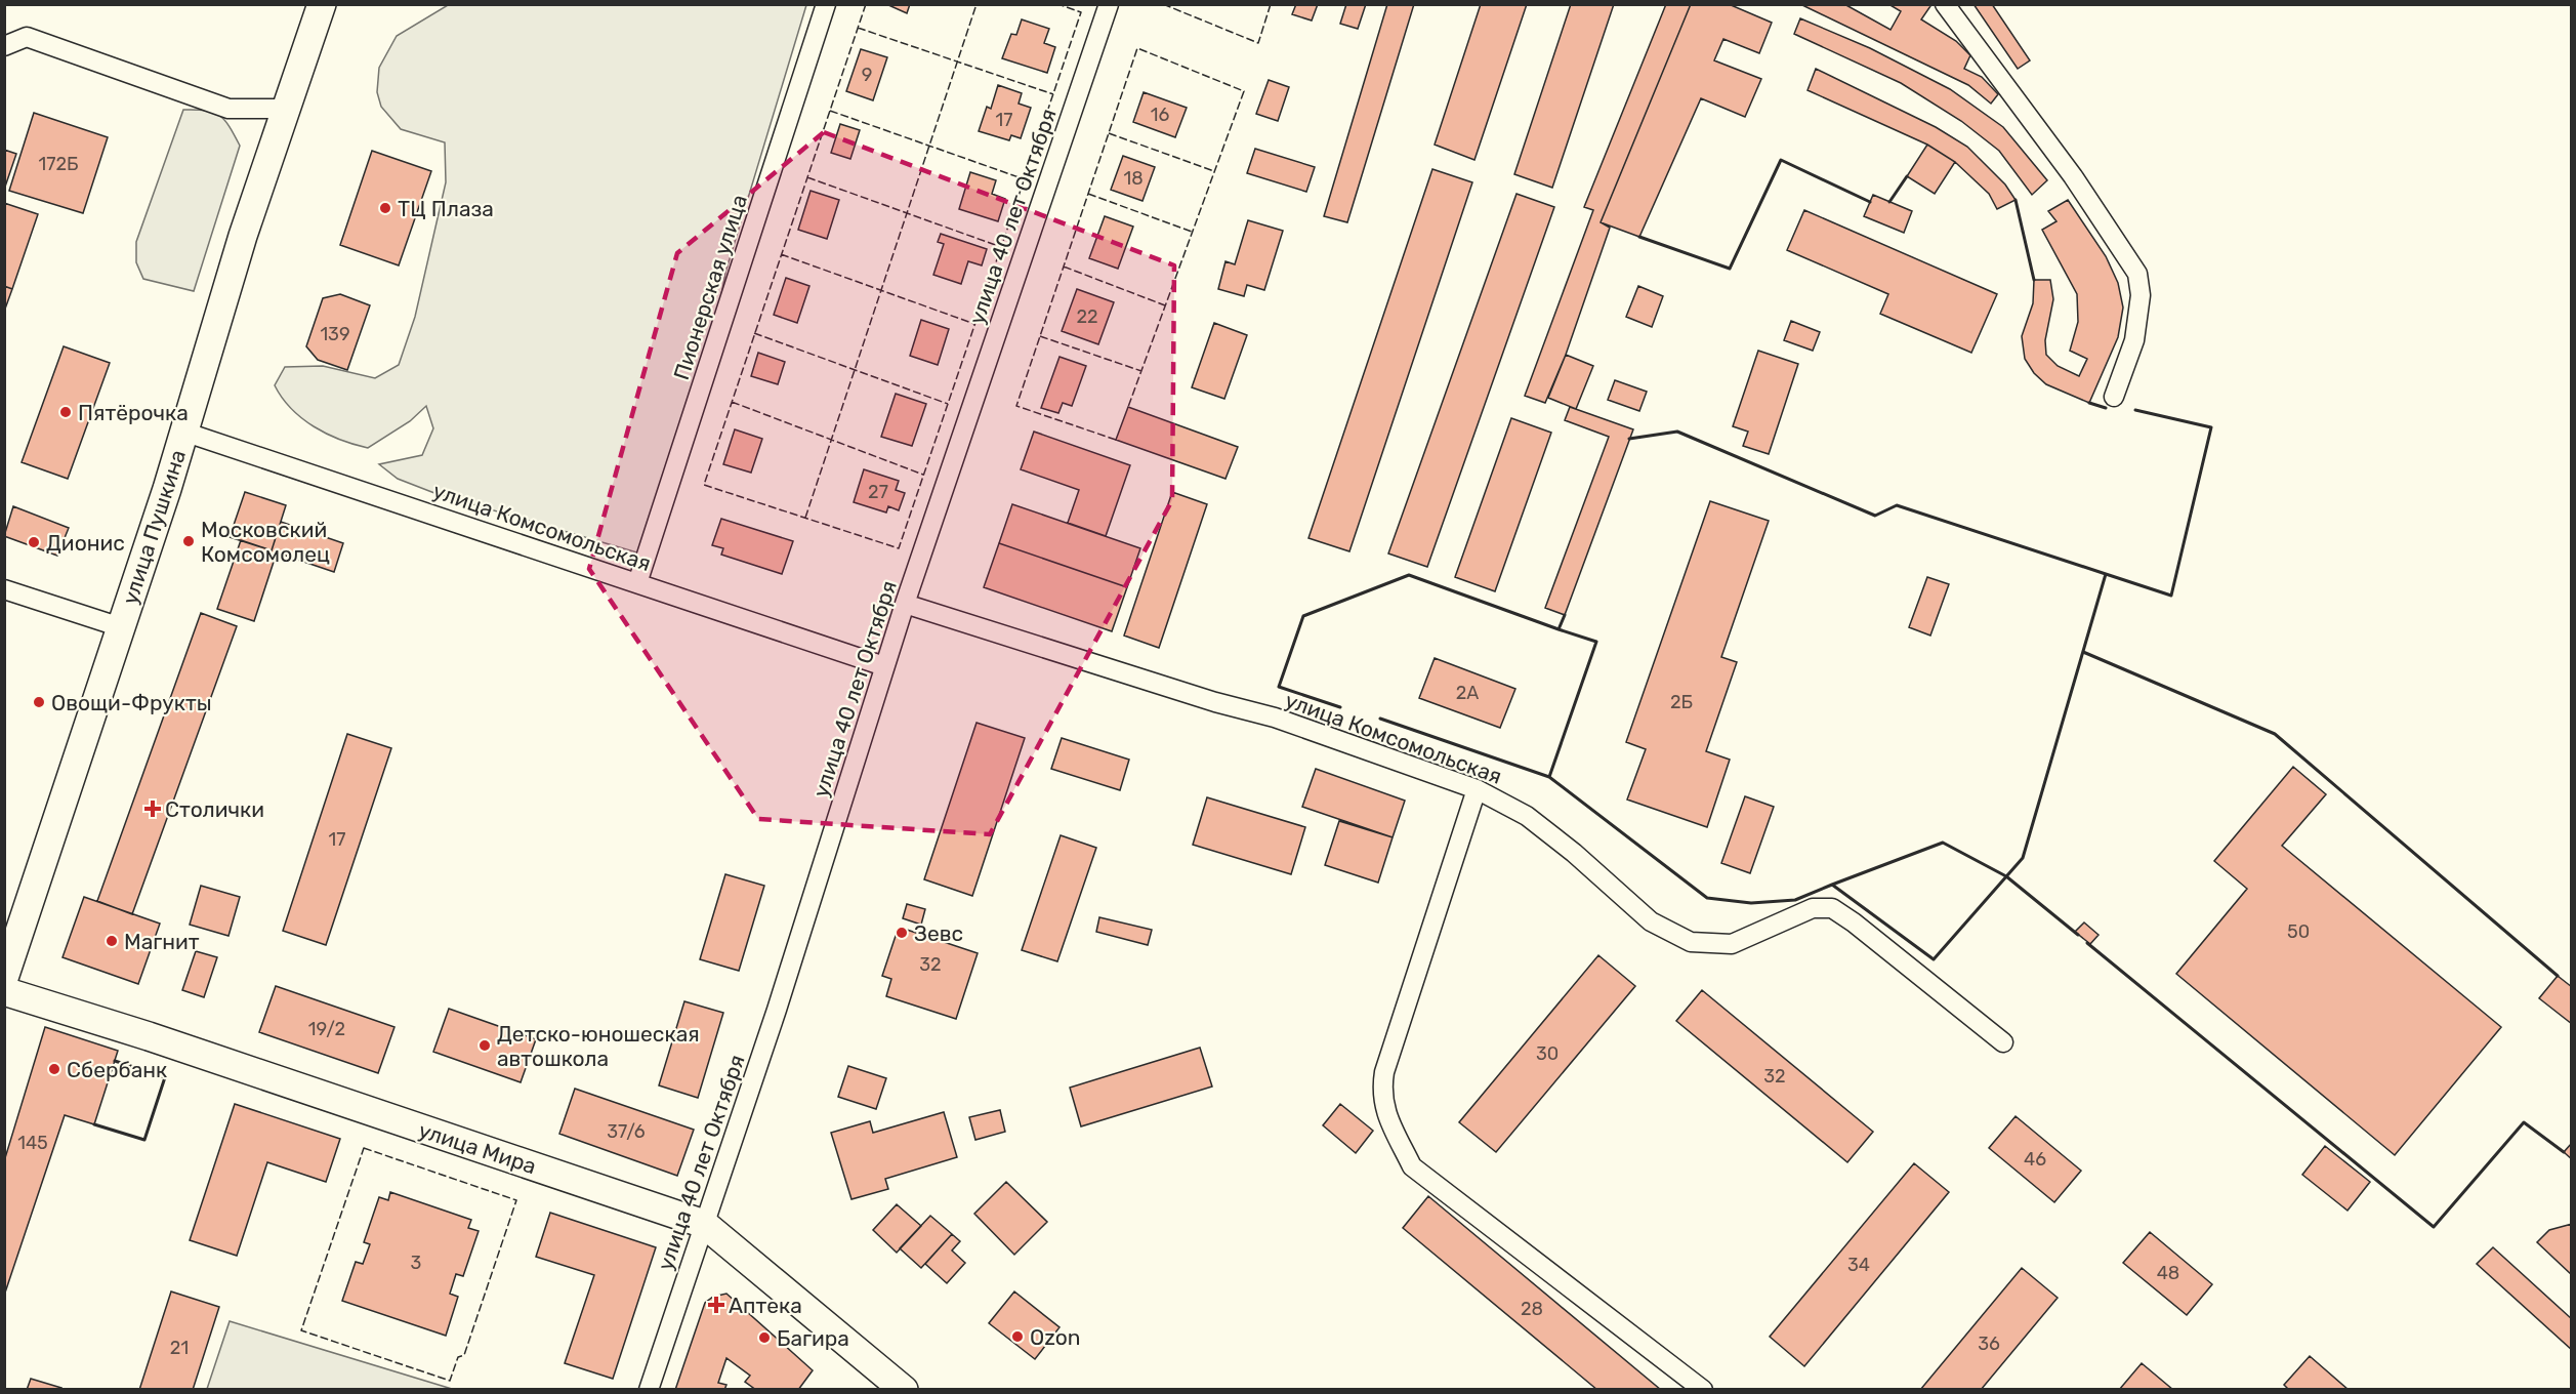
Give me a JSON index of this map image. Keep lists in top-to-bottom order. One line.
{"streets":{"main road":["улица Пушкина","улица Мира"],"street":["улица 40 лет Октября","Пионерская улица","улица Комсомольская"]},"crossings":[["улица 40 лет Октября","улица Комсомольская"],["улица 40 лет Октября","улица Мира"],["Пионерская улица","улица Комсомольская"],["улица Пушкина","улица Комсомольская"]],"places":{"other":["ТЦ Плаза","Пятёрочка","Московский Комсомолец","Дионис","Овощи-Фрукты","Зевс","Магнит","Детско-юношеская автошкола","Сбербанк","Ozon","Багира"],"health":["Столички","Аптека"]},"house_numbers":["9","16","17","172Б","18","22","139","27","2А","2Б","17","50","32","19/2","30","32","37/6","145","46","3","34","48","28","36","21"]}
